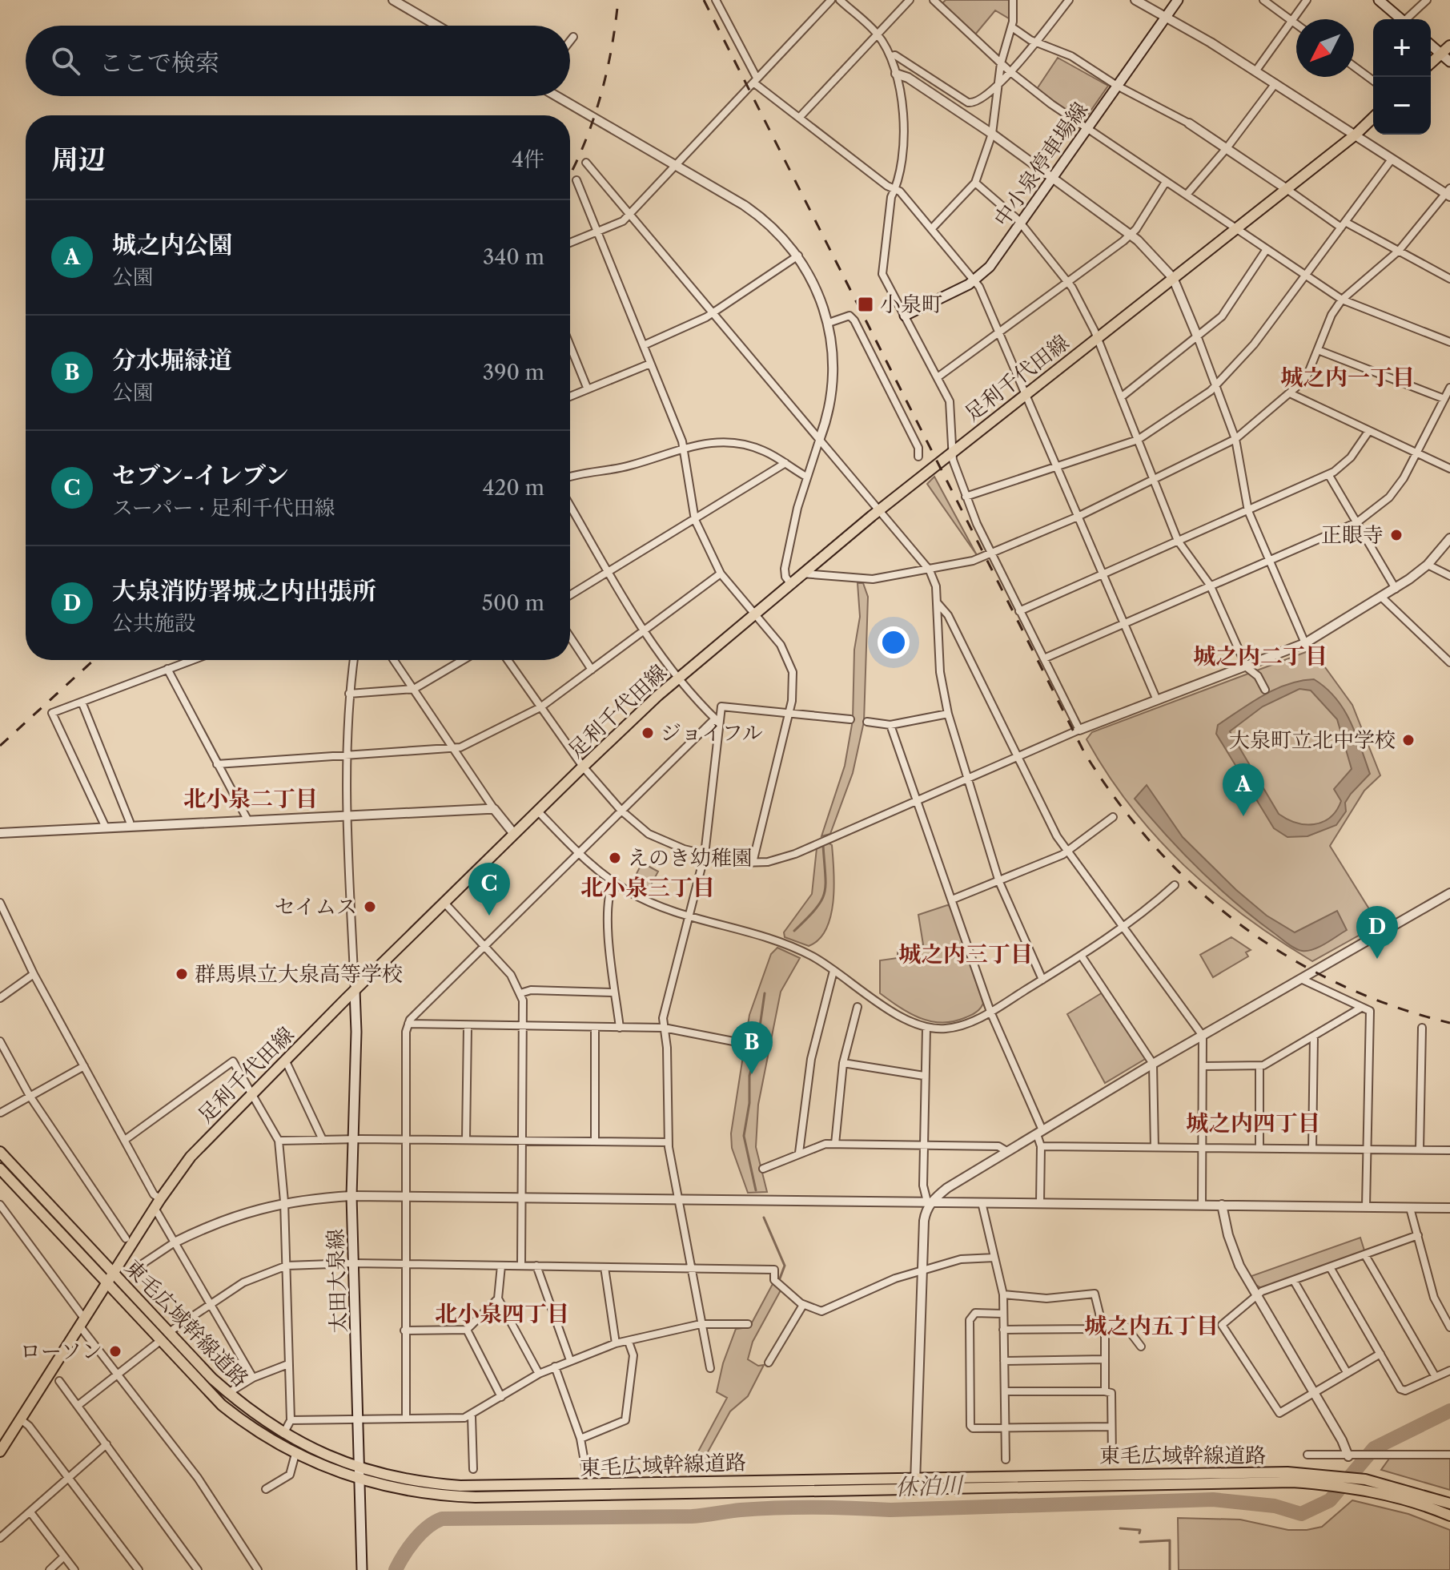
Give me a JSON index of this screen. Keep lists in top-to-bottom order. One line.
{"streets":{"main road":["中小泉停車場線","足利千代田線","太田大泉線","東毛広域幹線道路"]},"crossings":[["足利千代田線","太田大泉線"],["足利千代田線","東毛広域幹線道路"],["太田大泉線","東毛広域幹線道路"]],"districts":["城之内一丁目","城之内二丁目","北小泉二丁目","北小泉三丁目","城之内三丁目","城之内四丁目","北小泉四丁目","城之内五丁目"],"water":["休泊川"],"places":{"transit":["小泉町"],"other":["正眼寺","ジョイフル","大泉町立北中学校","えのき幼稚園","セイムス","群馬県立大泉高等学校","ローソン"]},"north":"bottom left","page":{"map_buttons":["+","−"],"search":"ここで検索","heading":["周辺","4件"],"list":[{"mark":"A","name":"城之内公園","note":"公園","value":"340 m"},{"mark":"B","name":"分水堀緑道","note":"公園","value":"390 m"},{"mark":"C","name":"セブン-イレブン","note":"スーパー · 足利千代田線","value":"420 m"},{"mark":"D","name":"大泉消防署城之内出張所","note":"公共施設","value":"500 m"}],"pins":["A","C","D","B"]}}
